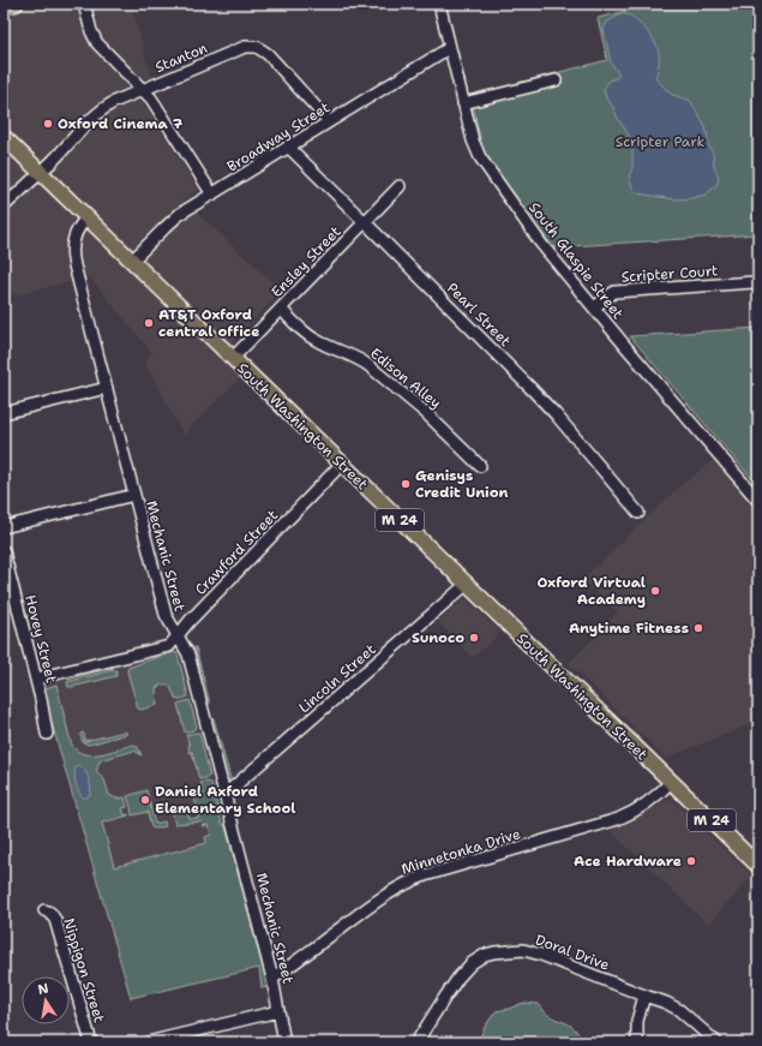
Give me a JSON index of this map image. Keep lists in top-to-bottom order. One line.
{"streets":{"main road":["South Washington Street","M 24"],"street":["Stanton","Broadway Street","South Glaspie Street","Ensley Street","Scripter Court","Pearl Street","Edison Alley","Crawford Street","Mechanic Street","Hovey Street","Lincoln Street","Minnetonka Drive","Doral Drive","Nippigon Street"]},"crossings":[["Stanton","Broadway Street"],["Stanton","South Washington Street"],["Broadway Street","South Glaspie Street"],["Broadway Street","Pearl Street"],["Broadway Street","South Washington Street"],["South Glaspie Street","Scripter Court"],["Ensley Street","Pearl Street"],["Ensley Street","Edison Alley"],["Ensley Street","South Washington Street"],["South Washington Street","M 24"],["South Washington Street","Crawford Street"],["South Washington Street","Mechanic Street"],["South Washington Street","Lincoln Street"],["South Washington Street","Minnetonka Drive"],["M 24","Minnetonka Drive"],["Crawford Street","Mechanic Street"],["Crawford Street","Hovey Street"],["Mechanic Street","Lincoln Street"],["Mechanic Street","Minnetonka Drive"]],"parks":["Scripter Park"],"places":["Oxford Cinema 7","AT&T Oxford central office","Genisys Credit Union","Oxford Virtual Academy","Anytime Fitness","Sunoco","Daniel Axford Elementary School","Ace Hardware"],"north":"top"}
